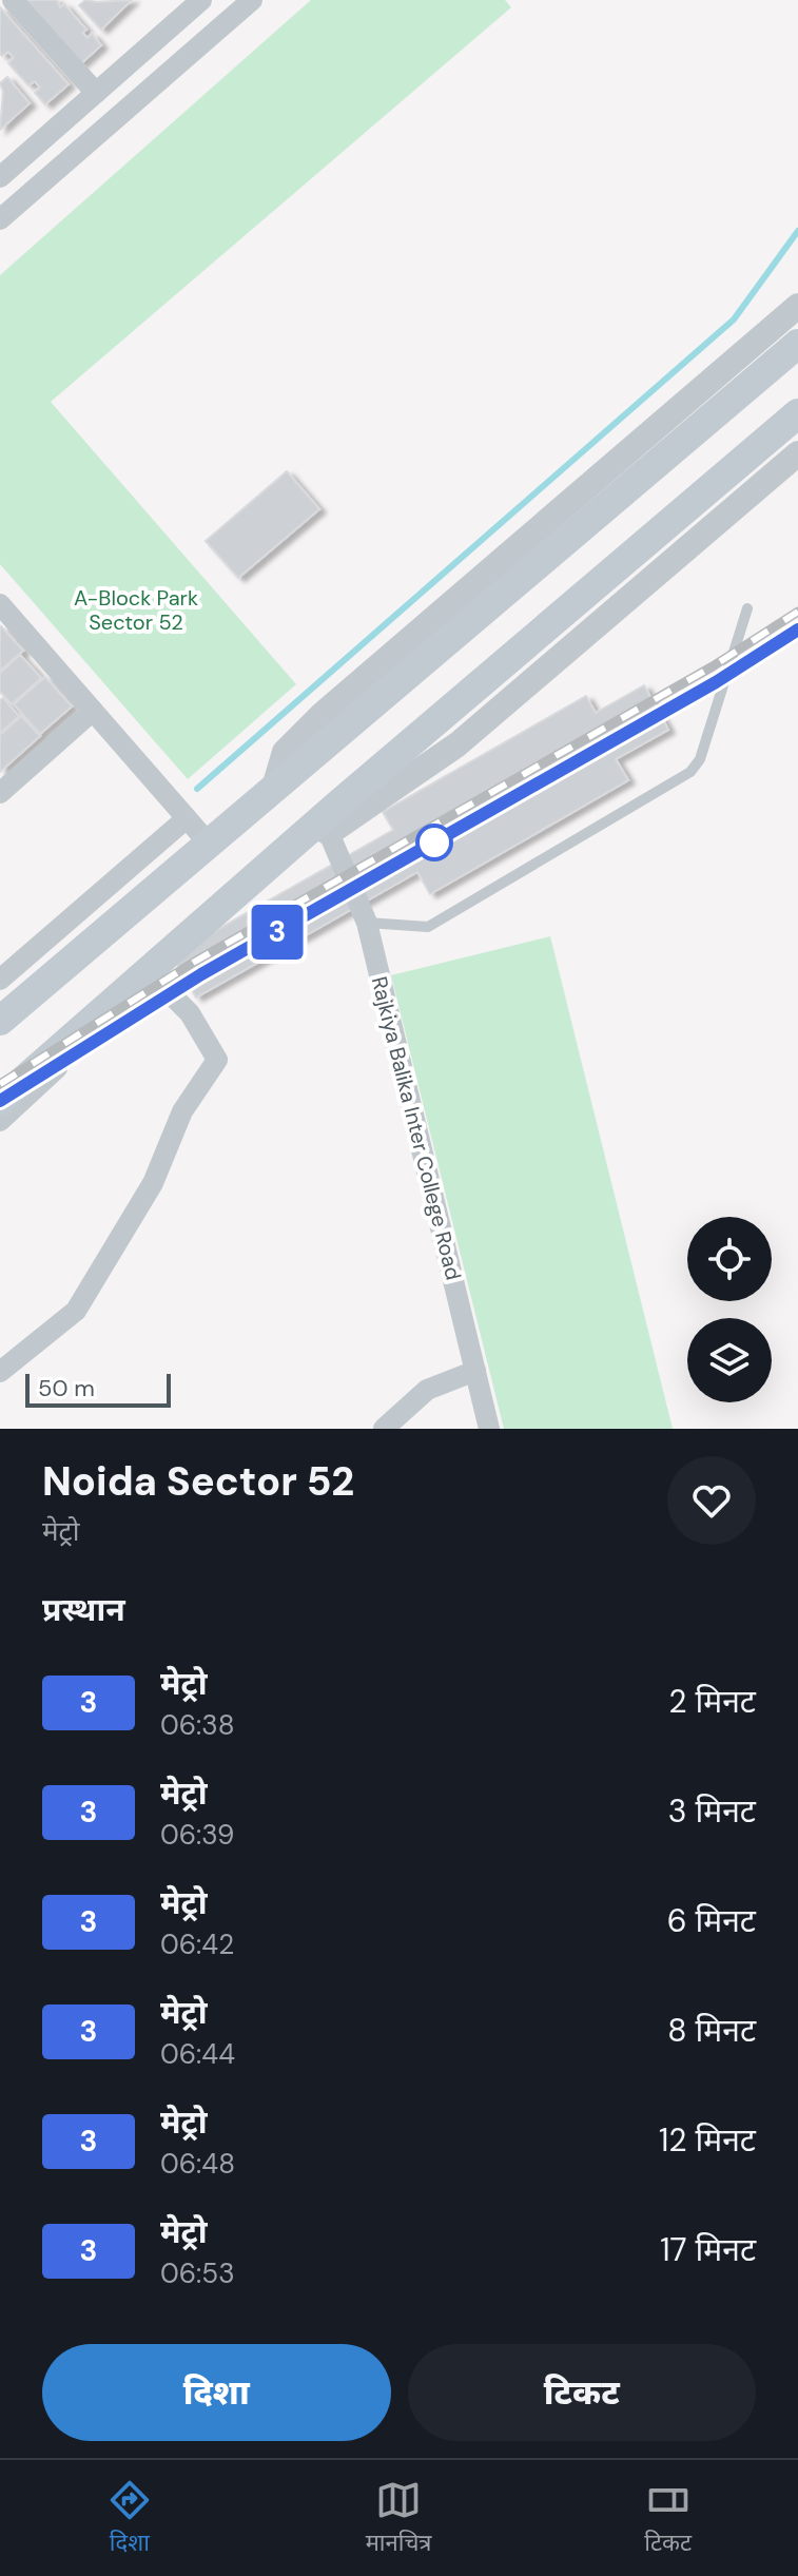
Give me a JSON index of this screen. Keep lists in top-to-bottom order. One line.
{"streets":{"street":["Rajkiya Balika Inter College Road"]},"parks":["A-Block Park Sector 52"],"lines":["metro line 3"],"scale_bar":"50 m","page":{"on_map":"3","scale":"50 m","heading":[["Noida Sector 52","मेट्रो"],"प्रस्थान"],"list":[{"mark":"3","name":"मेट्रो","note":"06:38","value":"2 मिनट"},{"mark":"3","name":"मेट्रो","note":"06:39","value":"3 मिनट"},{"mark":"3","name":"मेट्रो","note":"06:42","value":"6 मिनट"},{"mark":"3","name":"मेट्रो","note":"06:44","value":"8 मिनट"},{"mark":"3","name":"मेट्रो","note":"06:48","value":"12 मिनट"},{"mark":"3","name":"मेट्रो","note":"06:53","value":"17 मिनट"}],"buttons":["दिशा","टिकट"],"tabs":["दिशा","मानचित्र","टिकट"]}}
